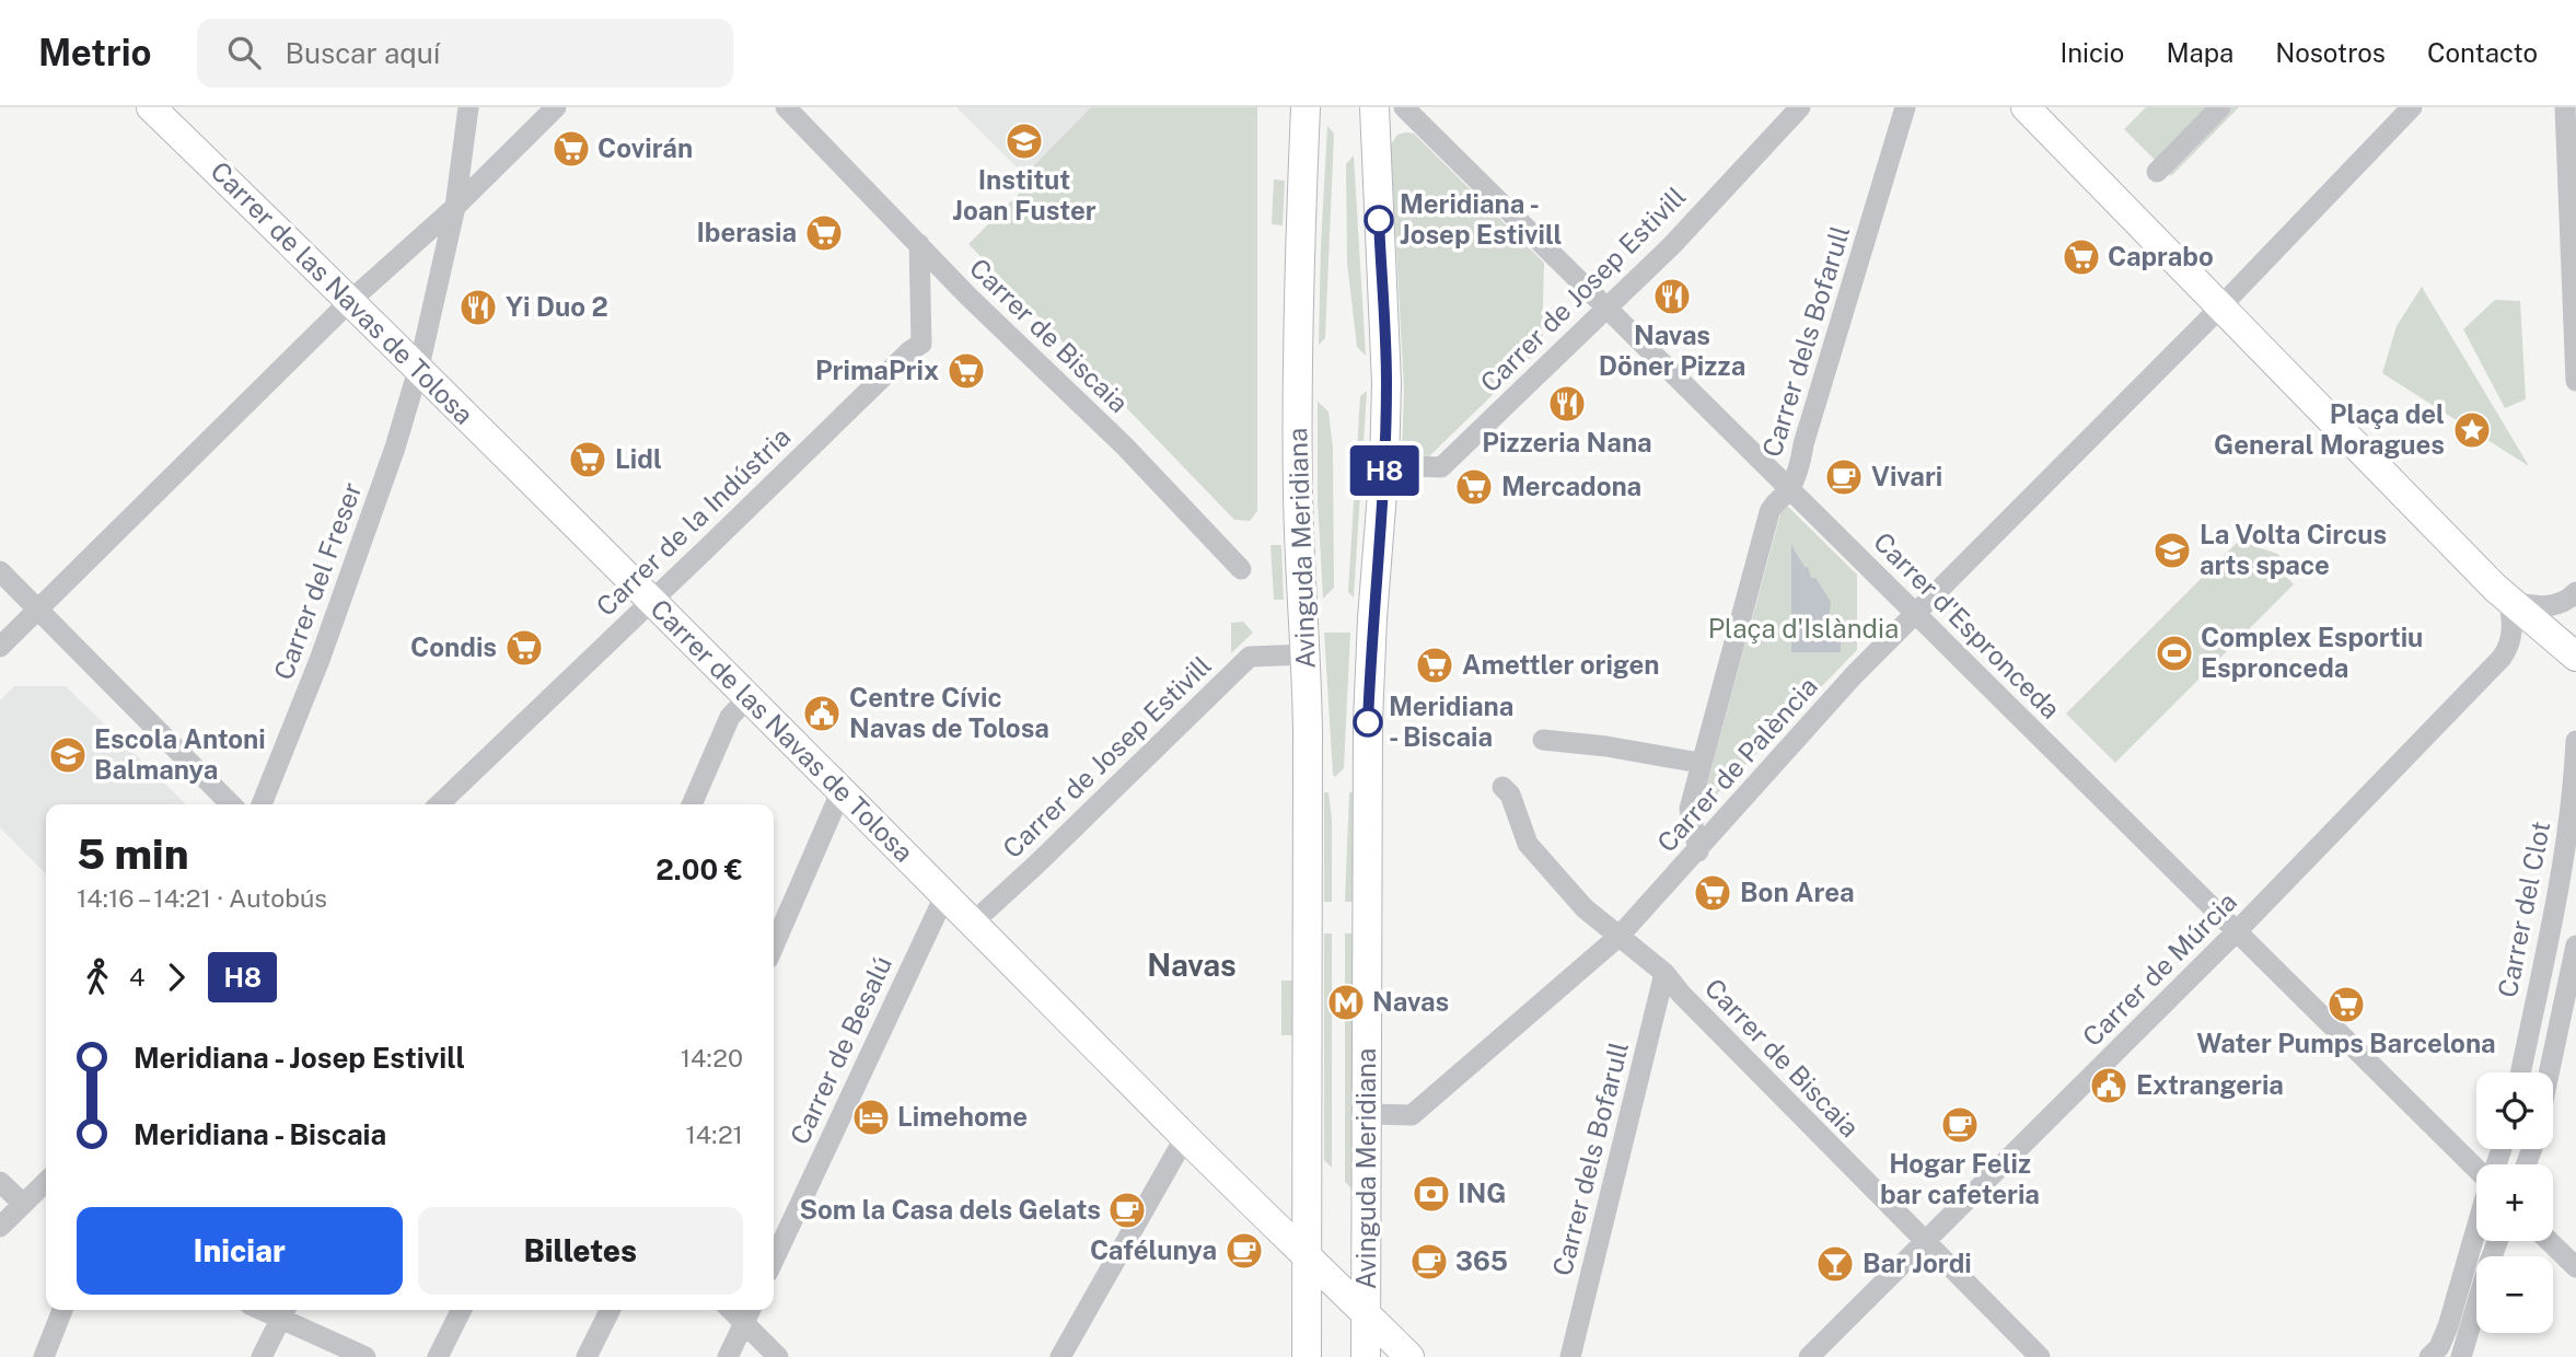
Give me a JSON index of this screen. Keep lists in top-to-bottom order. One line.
{"streets":{"main road":["Carrer de las Navas de Tolosa","Avinguda Meridiana"],"street":["Carrer de Josep Estivill","Carrer de Biscaia","Carrer dels Bofarull","Carrer de la Indústria","Carrer del Freser","Carrer d'Espronceda","Carrer de Palència","Carrer del Clot","Carrer de Múrcia","Carrer de Besalú"]},"crossings":[["Carrer de Josep Estivill","Carrer de las Navas de Tolosa"],["Carrer de Josep Estivill","Avinguda Meridiana"],["Carrer de Josep Estivill","Carrer d'Espronceda"],["Carrer de las Navas de Tolosa","Carrer de la Indústria"],["Carrer de las Navas de Tolosa","Avinguda Meridiana"],["Carrer de las Navas de Tolosa","Carrer del Freser"],["Carrer de las Navas de Tolosa","Carrer de Besalú"],["Carrer de Biscaia","Carrer dels Bofarull"],["Carrer de Biscaia","Carrer de la Indústria"],["Carrer de Biscaia","Carrer de Palència"],["Carrer de Biscaia","Carrer de Múrcia"],["Carrer dels Bofarull","Carrer d'Espronceda"],["Carrer dels Bofarull","Carrer de Palència"],["Avinguda Meridiana","Carrer de Palència"],["Carrer d'Espronceda","Carrer de Palència"],["Carrer d'Espronceda","Carrer de Múrcia"]],"districts":["Navas"],"parks":["Plaça d'Islàndia"],"places":{"school or university":["Institut Joan Fuster","La Volta Circus arts space","Escola Antoni Balmanya"],"supermarket":["Covirán","Iberasia","Caprabo","PrimaPrix","Lidl","Mercadona","Condis","Amettler origen","Bon Area","Water Pumps Barcelona"],"other":["Meridiana - Josep Estivill","Meridiana - Biscaia"],"restaurant":["Navas Döner Pizza","Yi Duo 2","Pizzeria Nana"],"place":["Plaça del General Moragues"],"cafe":["Vivari","Hogar Feliz bar cafeteria","Som la Casa dels Gelats","Cafélunya","365"],"sports":["Complex Esportiu Espronceda"],"public building":["Centre Cívic Navas de Tolosa","Extrangeria"],"metro station":["Navas"],"hotel":["Limehome"],"bank":["ING"],"bar":["Bar Jordi"]},"lines":["bus line H8"],"page":{"header":"Metrio","search":"Buscar aquí","nav":["Inicio","Mapa","Nosotros","Contacto"],"on_map":"H8","heading":["5 min","14:16 – 14:21 · Autobús","2.00 €"],"legs":["4","H8"],"list":[{"name":"Meridiana - Josep Estivill","value":"14:20"},{"name":"Meridiana - Biscaia","value":"14:21"}],"map_buttons":["+","−"],"buttons":["Iniciar","Billetes"]}}
